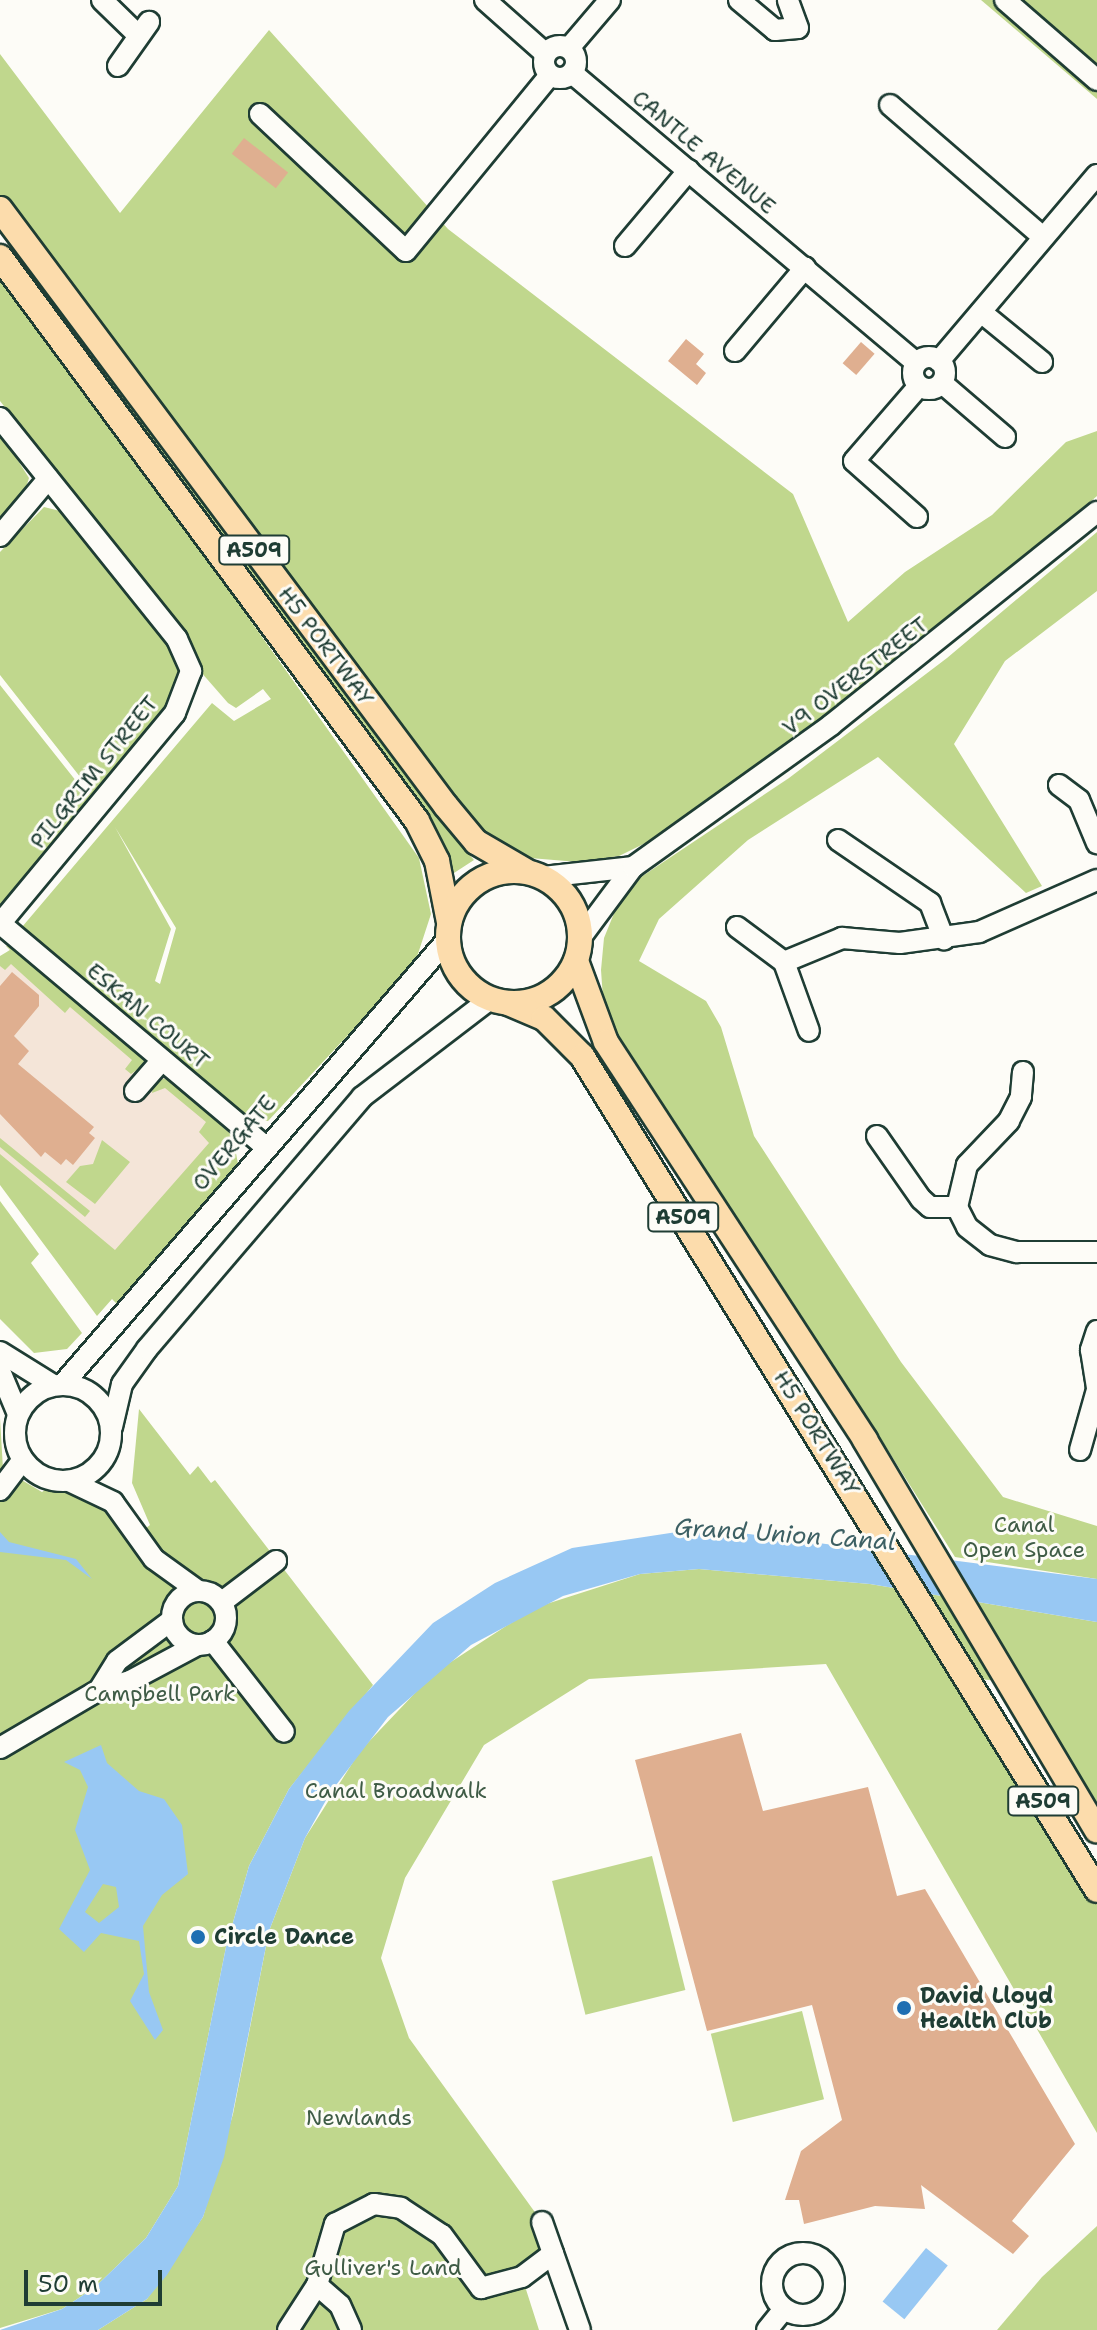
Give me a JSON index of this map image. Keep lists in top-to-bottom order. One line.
{"streets":{"main road":["A509","H5 PORTWAY"],"street":["CANTLE AVENUE","V9 OVERSTREET","PILGRIM STREET","ESKAN COURT","OVERGATE"]},"crossings":[["A509","H5 PORTWAY"],["A509","V9 OVERSTREET"],["A509","OVERGATE"],["H5 PORTWAY","V9 OVERSTREET"],["H5 PORTWAY","OVERGATE"],["V9 OVERSTREET","OVERGATE"],["PILGRIM STREET","ESKAN COURT"],["ESKAN COURT","OVERGATE"]],"water":["Grand Union Canal"],"parks":["Canal Open Space","Campbell Park","Canal Broadwalk","Newlands","Gulliver's Land"],"places":["Circle Dance","David Lloyd Health Club"],"scale_bar":"50 m"}
